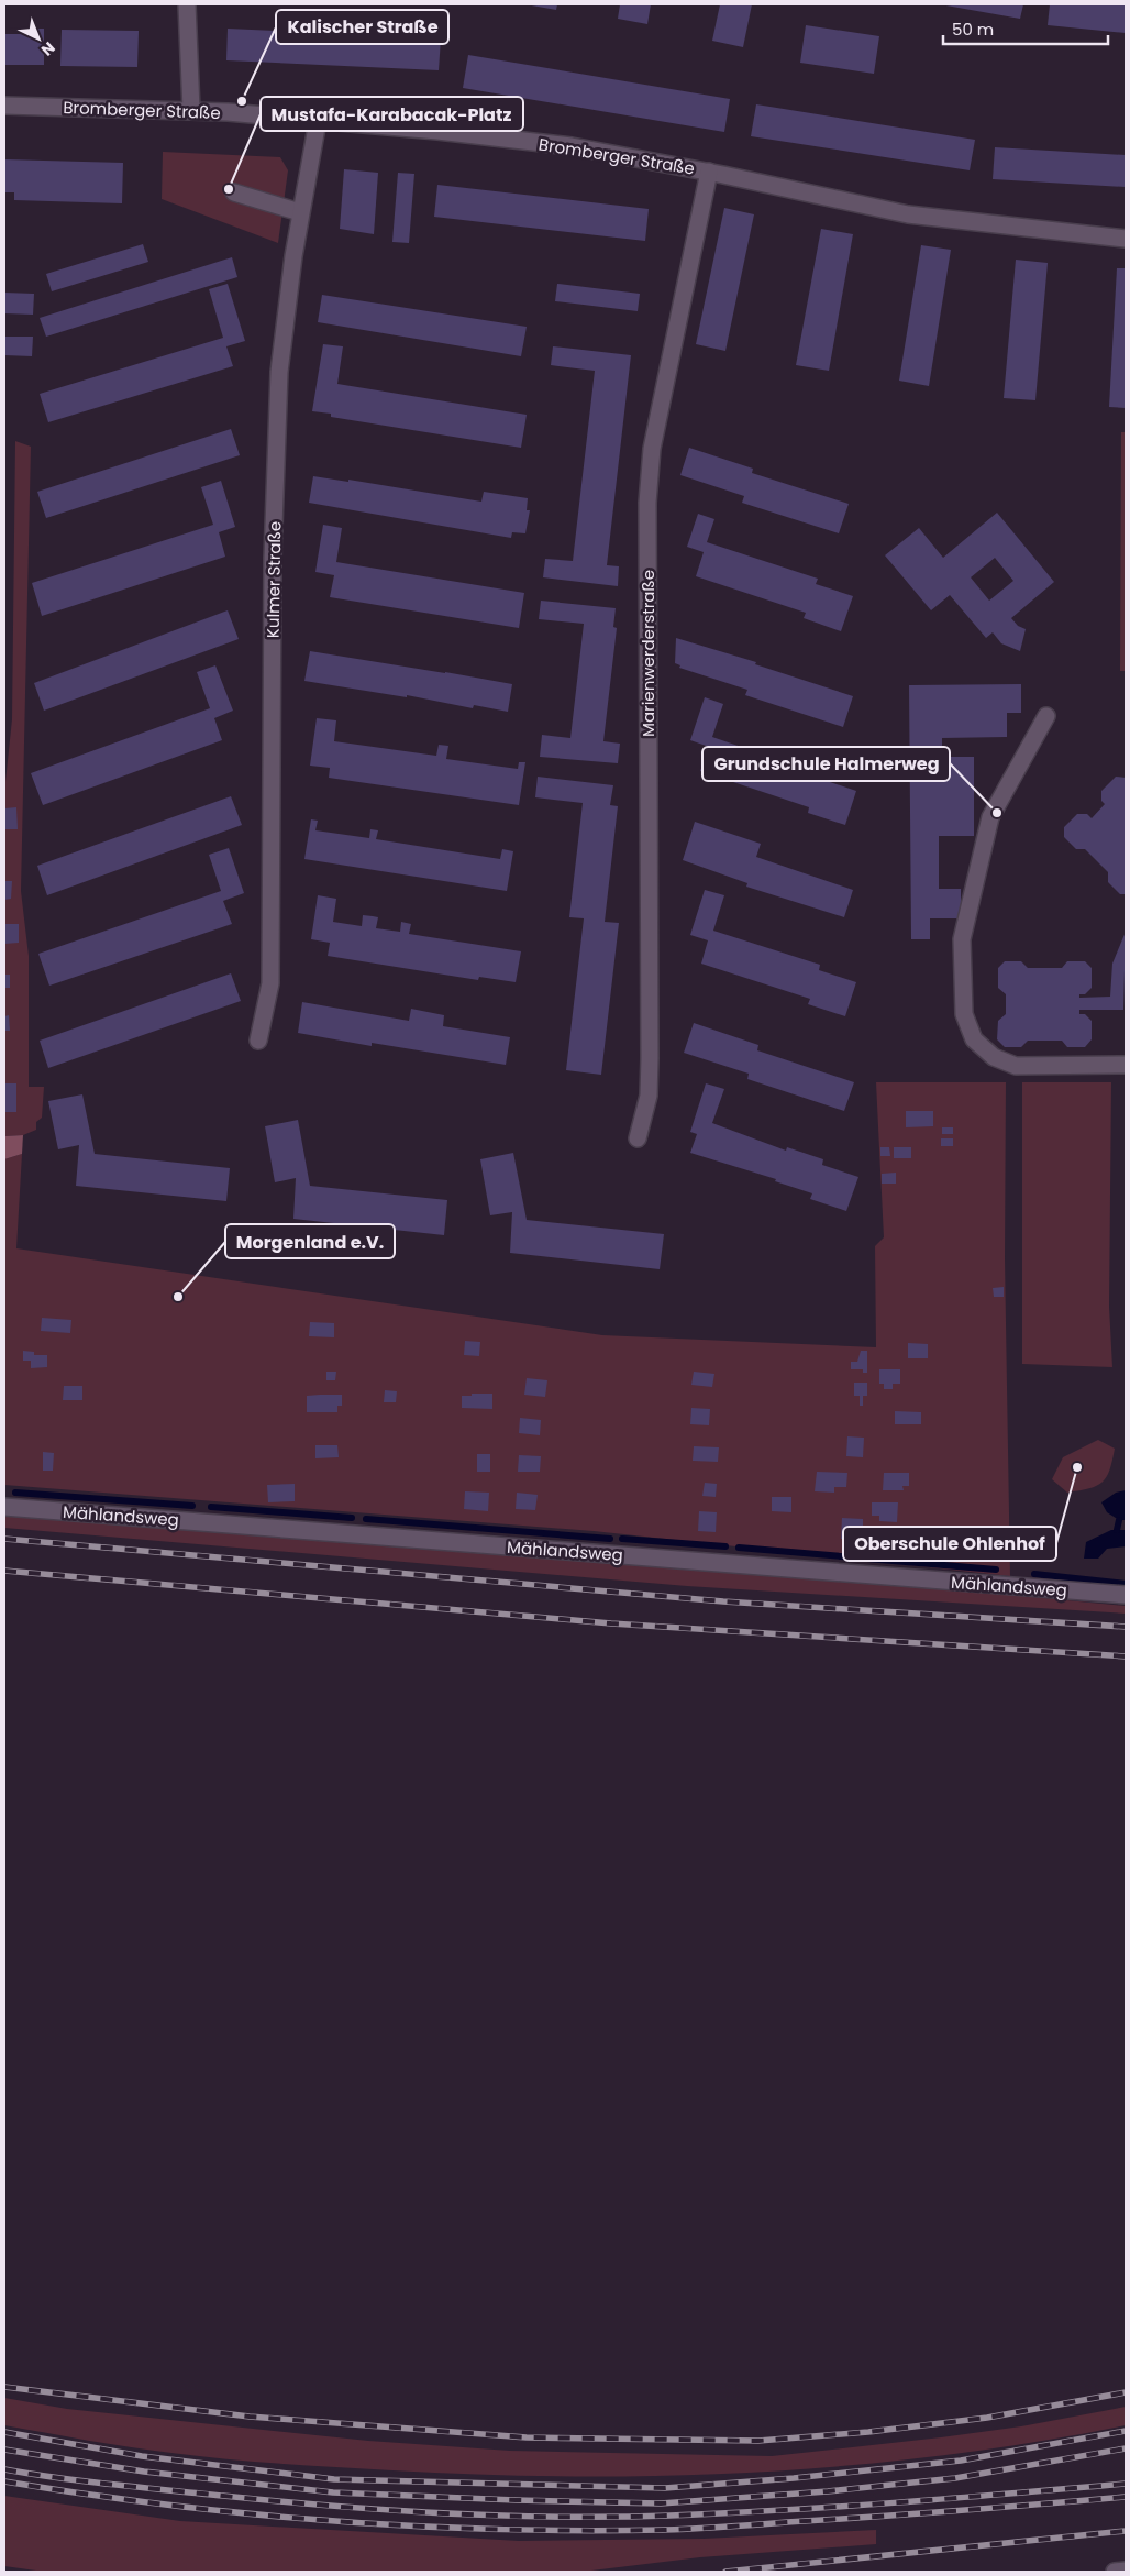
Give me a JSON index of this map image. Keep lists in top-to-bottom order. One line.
{"streets":{"street":["Bromberger Straße","Kulmer Straße","Marienwerderstraße","Mählandsweg"]},"crossings":[["Bromberger Straße","Kulmer Straße"],["Bromberger Straße","Marienwerderstraße"]],"places":["Kalischer Straße","Mustafa-Karabacak-Platz","Grundschule Halmerweg","Morgenland e.V.","Oberschule Ohlenhof"],"scale_bar":"50 m","north":"bottom right"}
